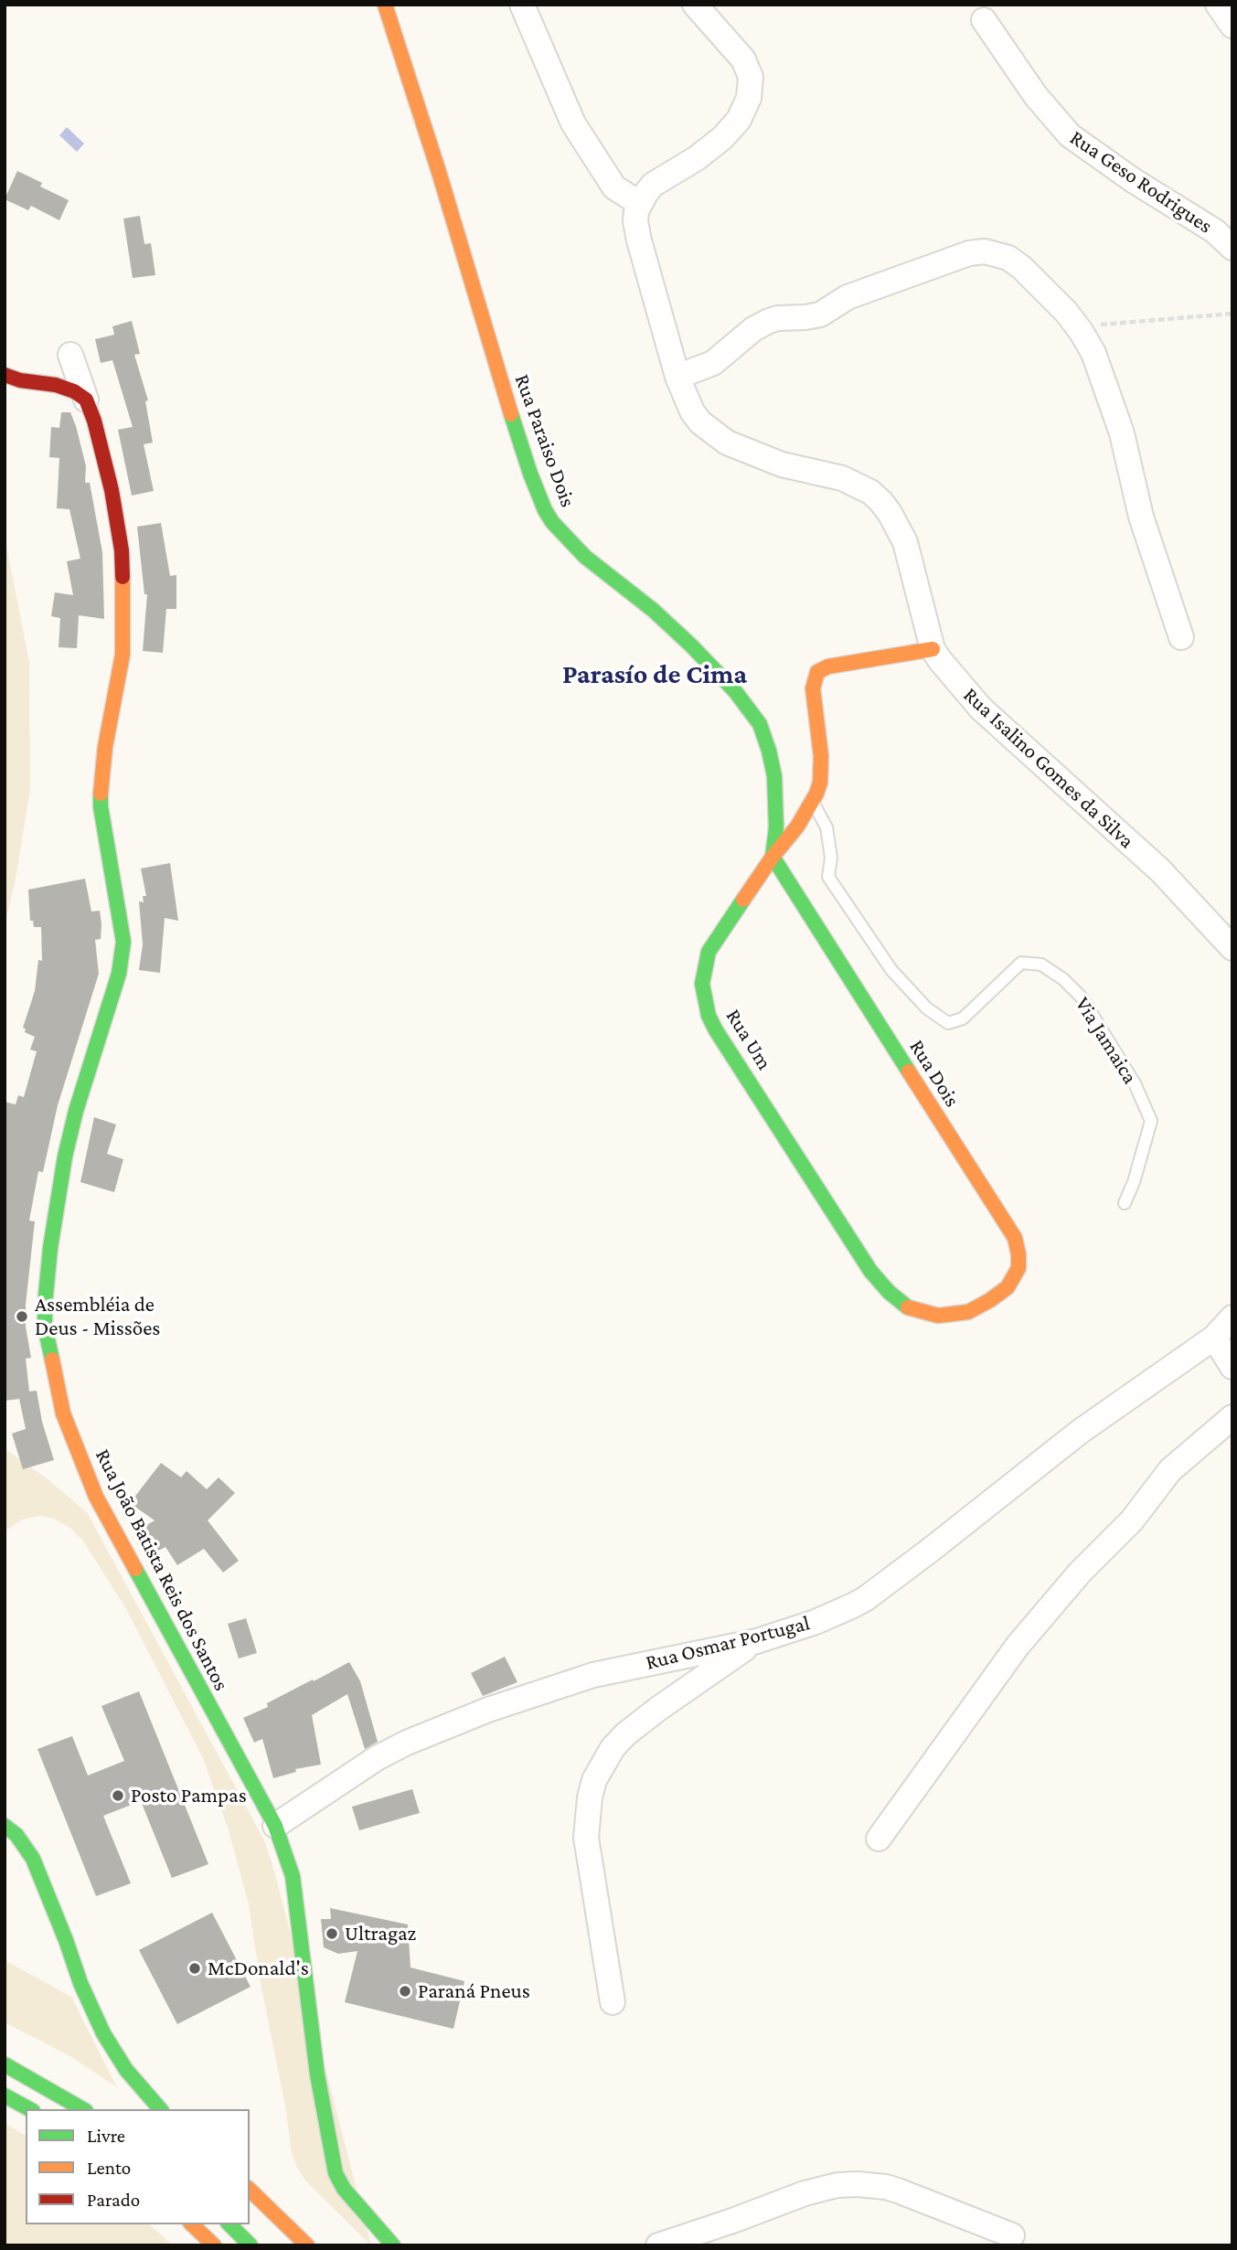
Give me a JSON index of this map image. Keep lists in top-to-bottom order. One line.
{"streets":{"main road":["Rua Paraiso Dois","Rua Um","Rua Dois","Rua João Batista Reis dos Santos"],"street":["Rua Geso Rodrigues","Rua Isalino Gomes da Silva","Rua Osmar Portugal"],"lane":["Via Jamaica"]},"crossings":[["Rua Paraiso Dois","Rua Um"],["Rua Paraiso Dois","Rua Dois"],["Rua Isalino Gomes da Silva","Rua Um"],["Rua Um","Via Jamaica"],["Rua Um","Rua Dois"],["Rua João Batista Reis dos Santos","Rua Osmar Portugal"]],"districts":["Parasío de Cima"],"places":["Assembléia de Deus - Missões","Posto Pampas","Ultragaz","McDonald's","Paraná Pneus"],"legend":["Livre","Lento","Parado"]}
